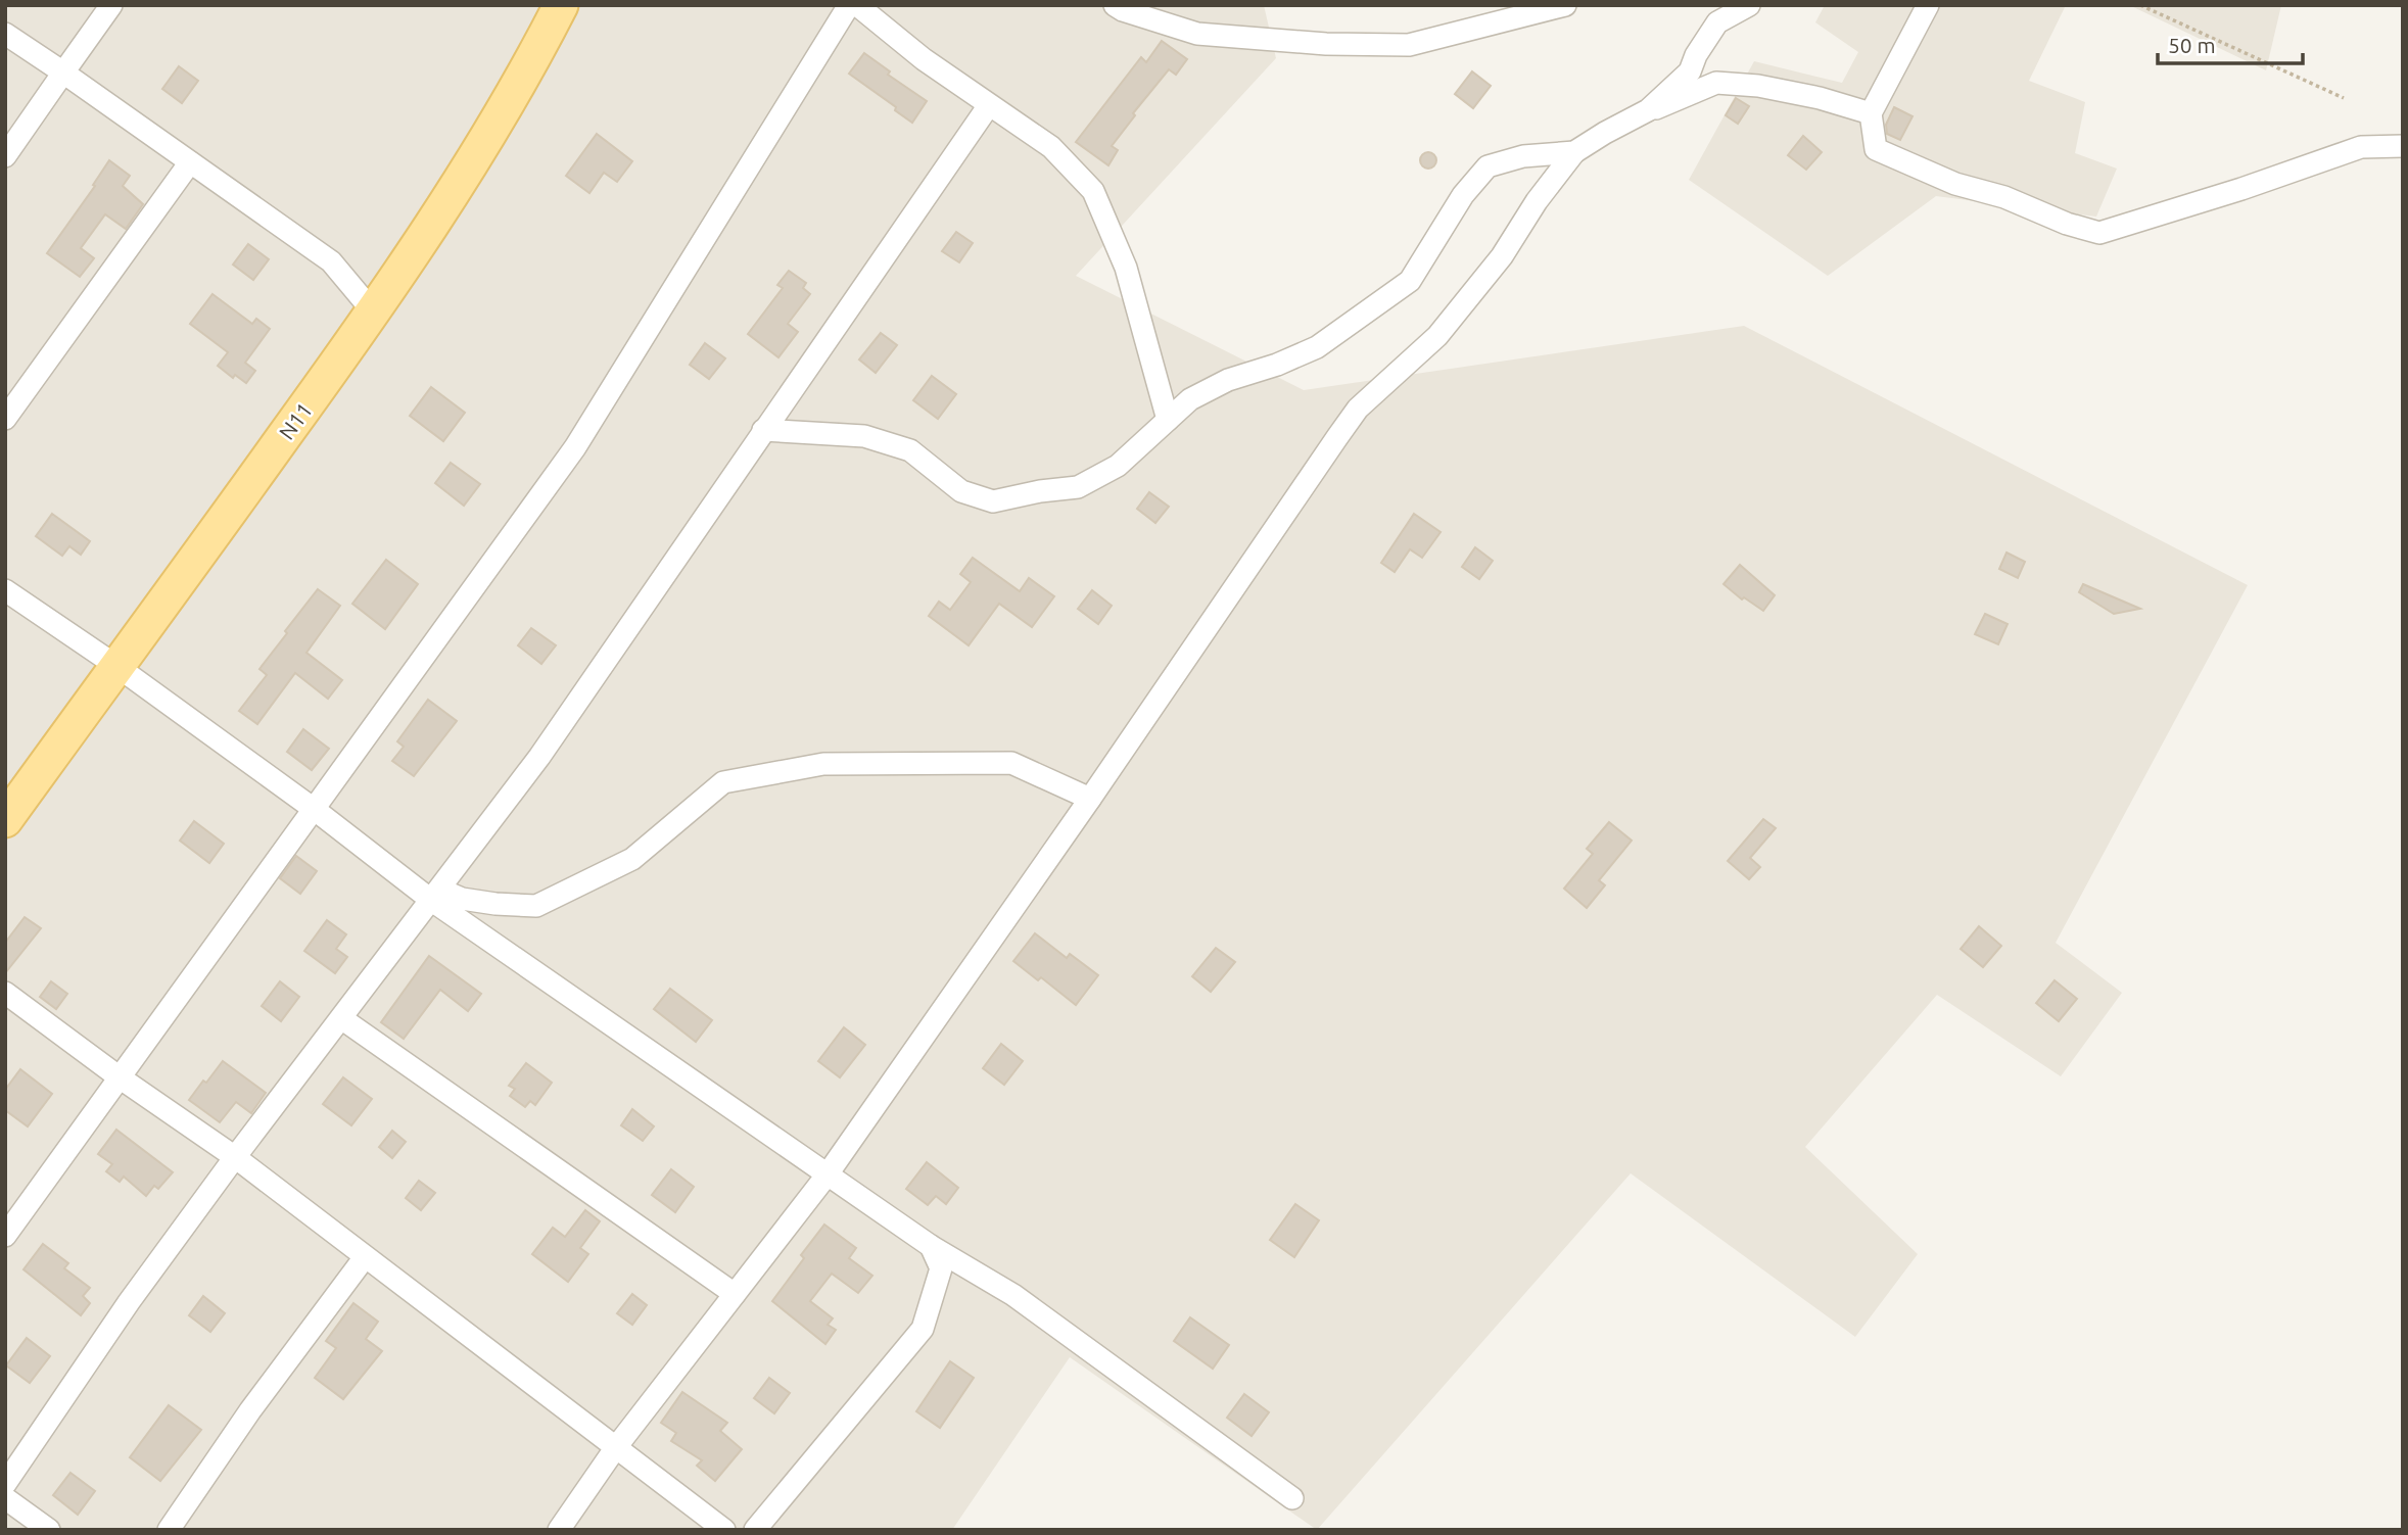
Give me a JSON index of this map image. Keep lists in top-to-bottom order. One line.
{"streets":{"main road":["N11"]},"scale_bar":"50 m"}
